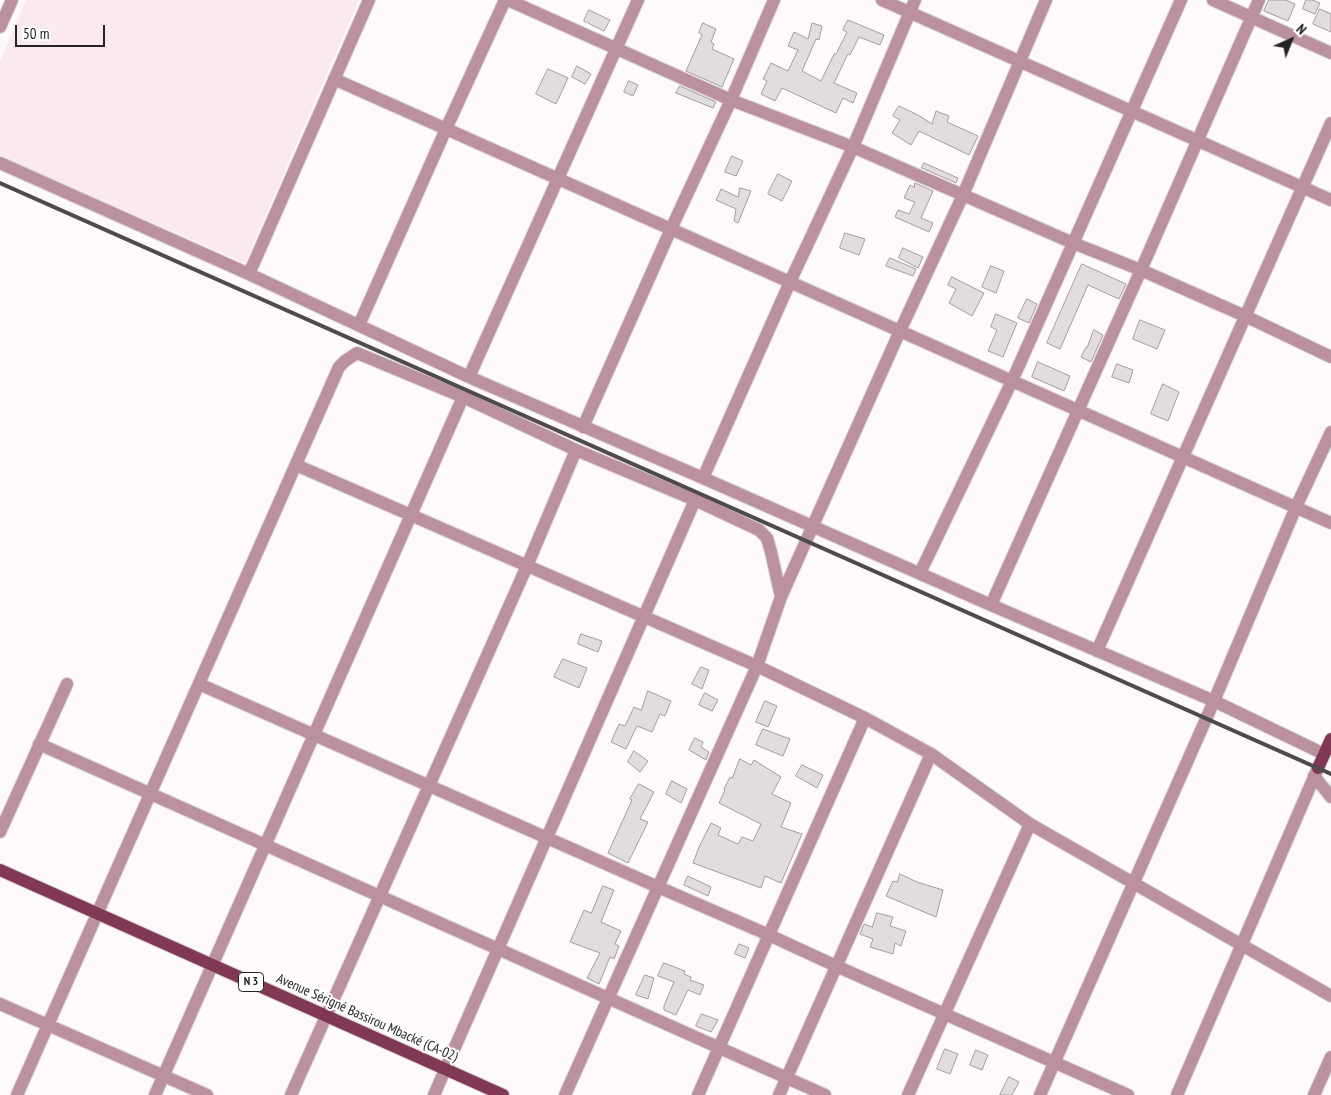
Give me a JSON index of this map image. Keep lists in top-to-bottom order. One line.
{"streets":{"main road":["N 3","Avenue Sérigné Bassirou Mbacké (CA-02)"]},"scale_bar":"50 m","north":"top right"}
